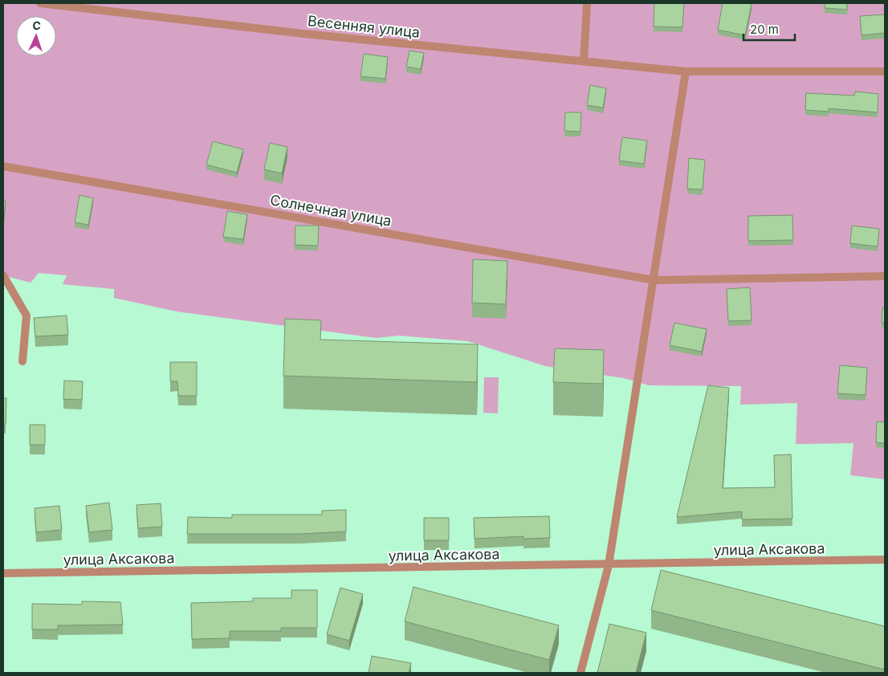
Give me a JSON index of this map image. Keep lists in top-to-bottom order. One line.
{"streets":{"street":["Весенняя улица","Солнечная улица","улица Аксакова"]},"scale_bar":"20 m","north":"top"}
